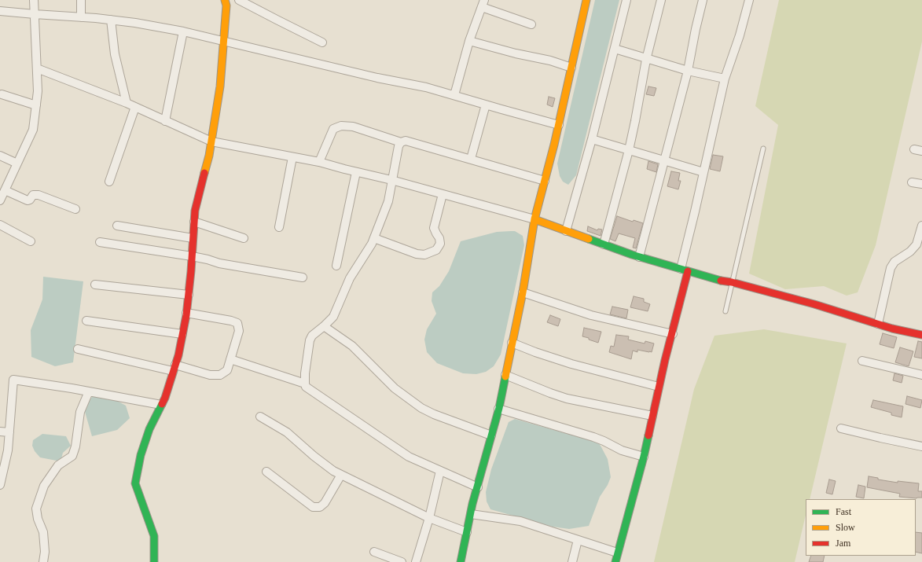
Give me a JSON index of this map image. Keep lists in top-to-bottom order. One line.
{"legend":["Fast","Slow","Jam"]}
